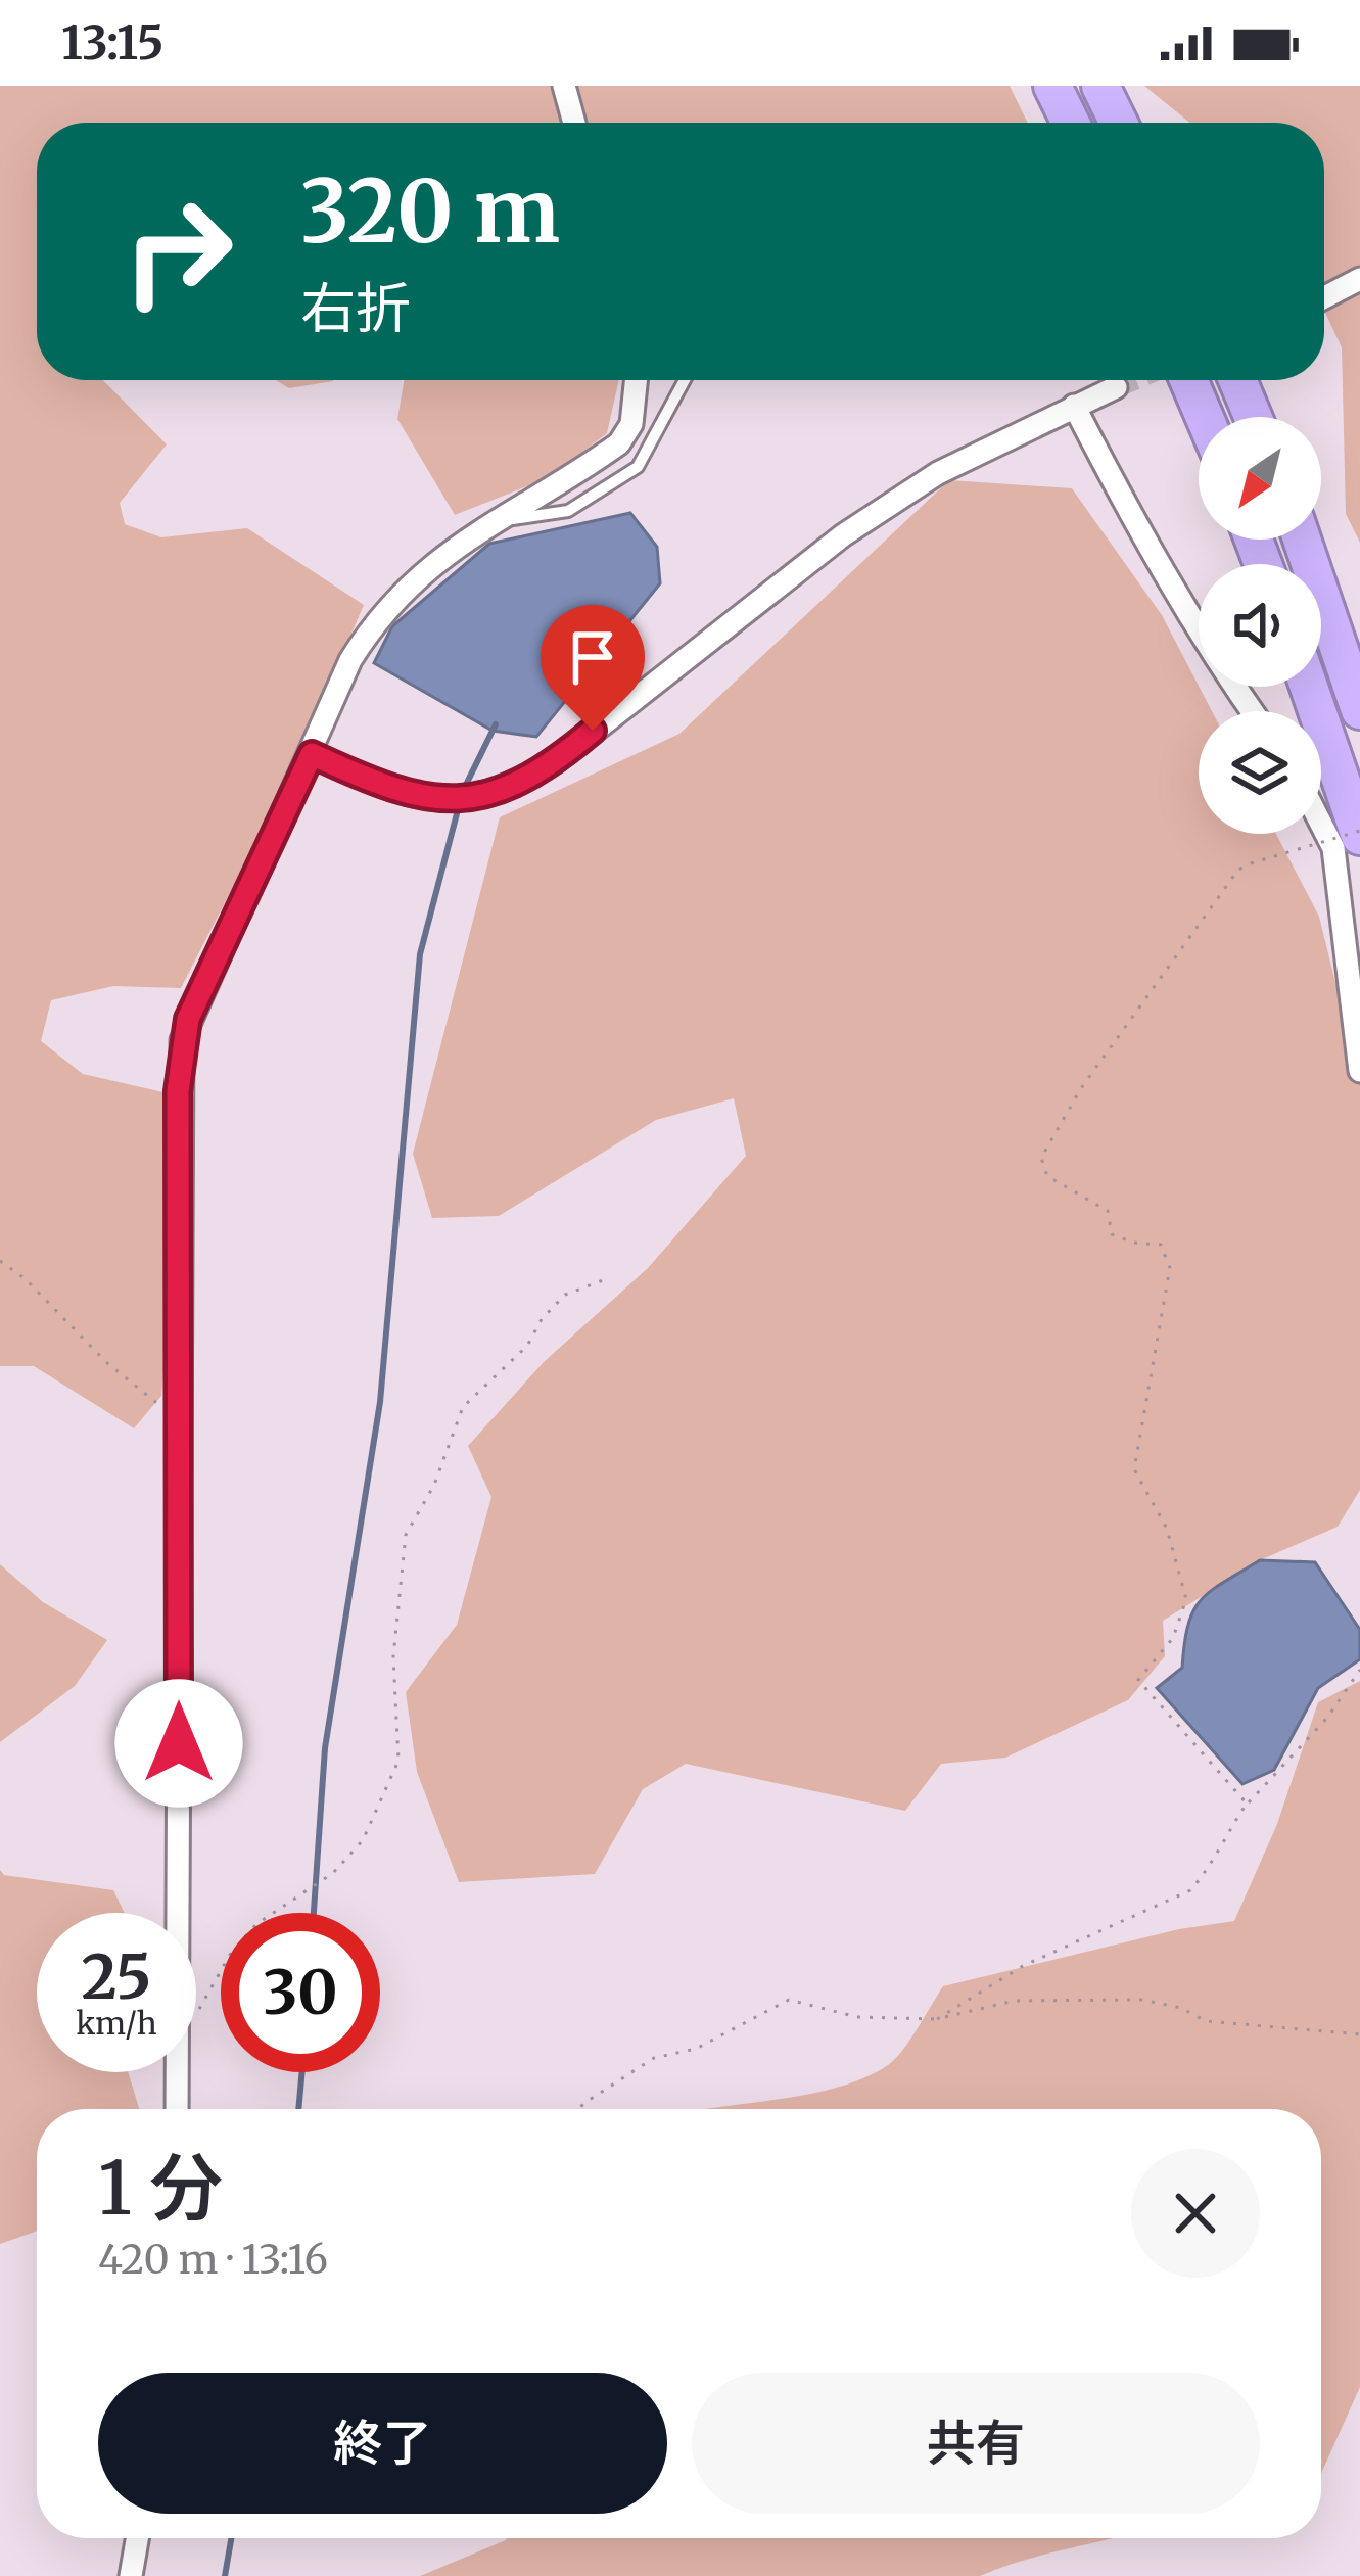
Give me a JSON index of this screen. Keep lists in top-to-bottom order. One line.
{"north":"bottom left","page":{"status":"13:15","turn":["320 m","右折"],"speed":"25 km/h","limit":"30","heading":["1 分","420 m · 13:16"],"buttons":["終了","共有"]}}
